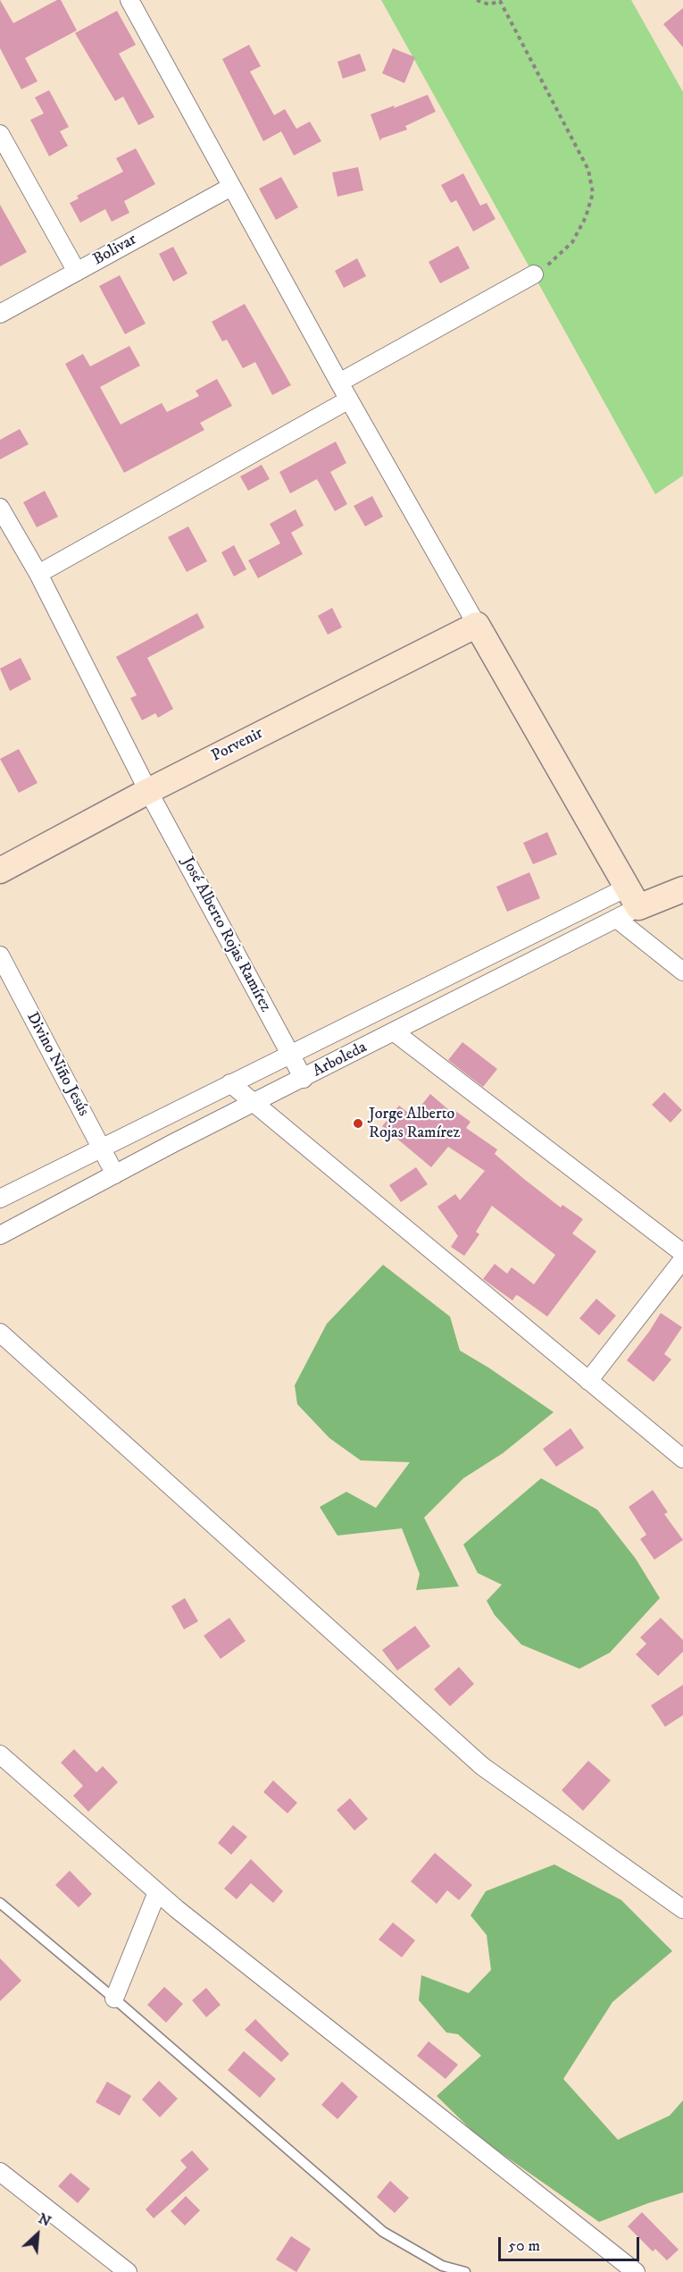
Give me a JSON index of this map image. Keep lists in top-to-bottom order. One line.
{"streets":{"street":["Bolivar","Porvenir","José Alberto Rojas Ramírez","Arboleda","Divino Niño Jesús"]},"crossings":[["Porvenir","José Alberto Rojas Ramírez"],["José Alberto Rojas Ramírez","Arboleda"],["Arboleda","Divino Niño Jesús"]],"places":["Jorge Alberto Rojas Ramírez"],"scale_bar":"50 m","north":"top right"}
